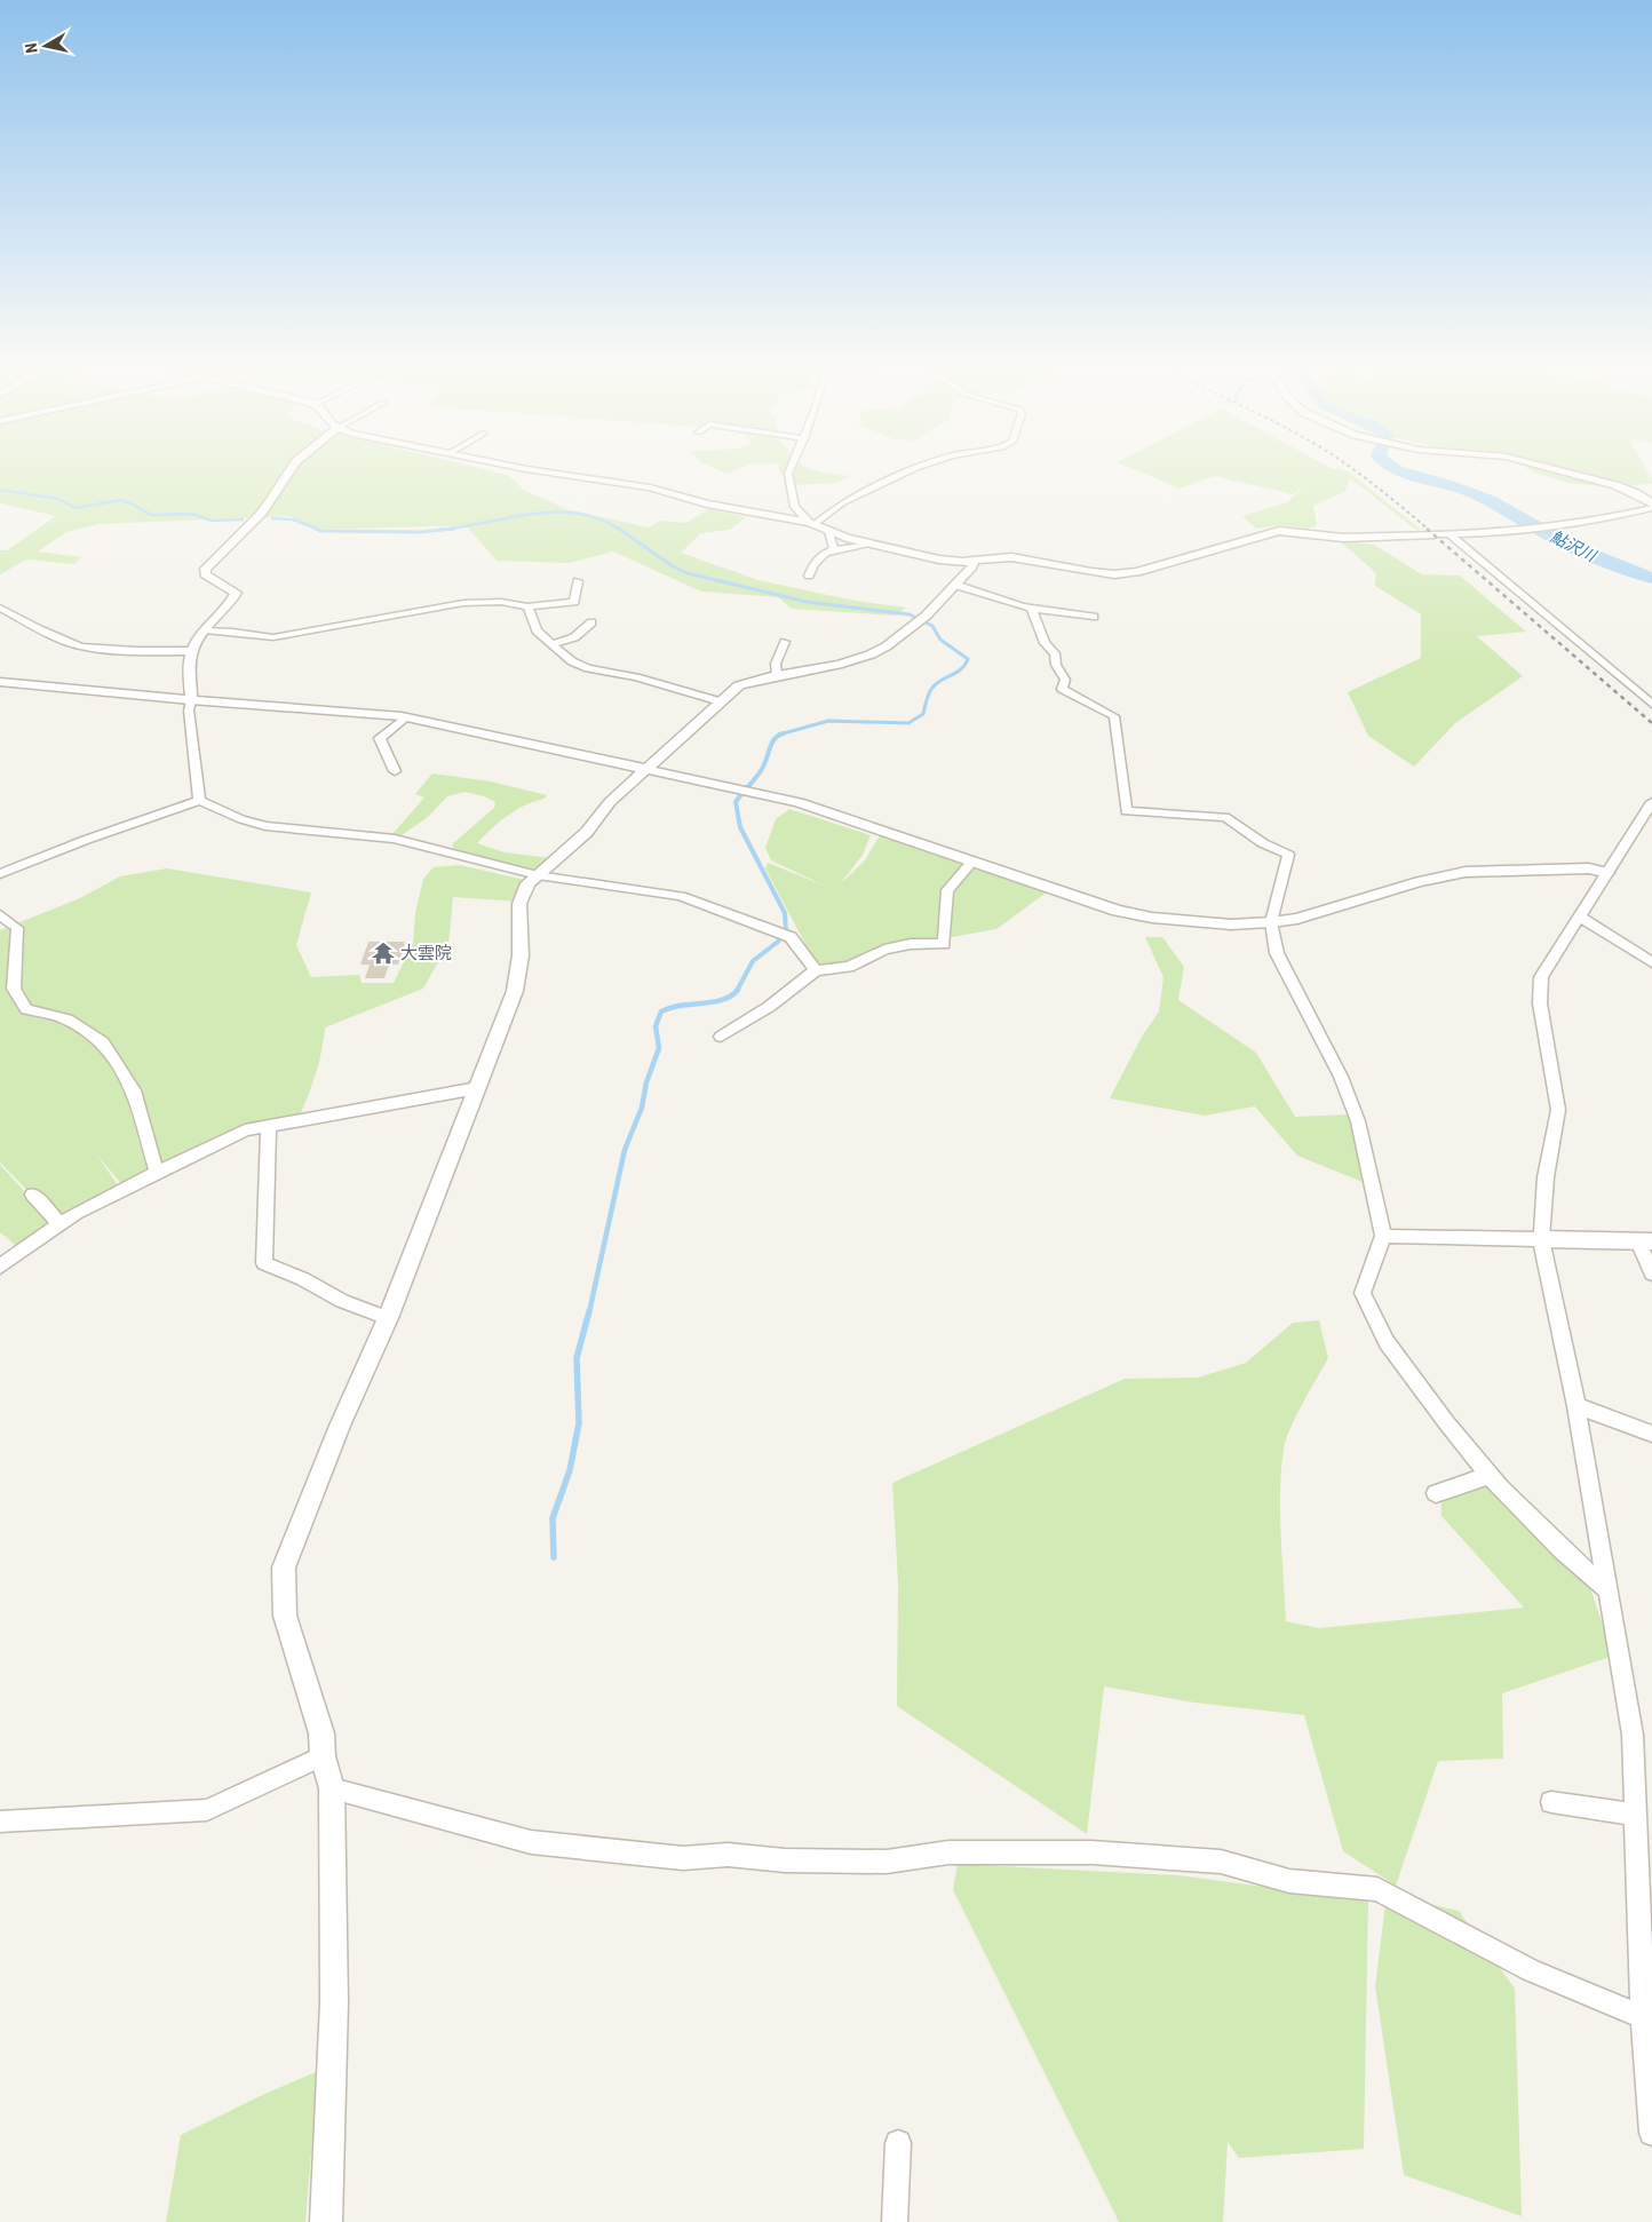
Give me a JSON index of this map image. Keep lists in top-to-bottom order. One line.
{"water":["鮎沢川"],"places":{"temple":["大雲院"]},"north":"left"}
